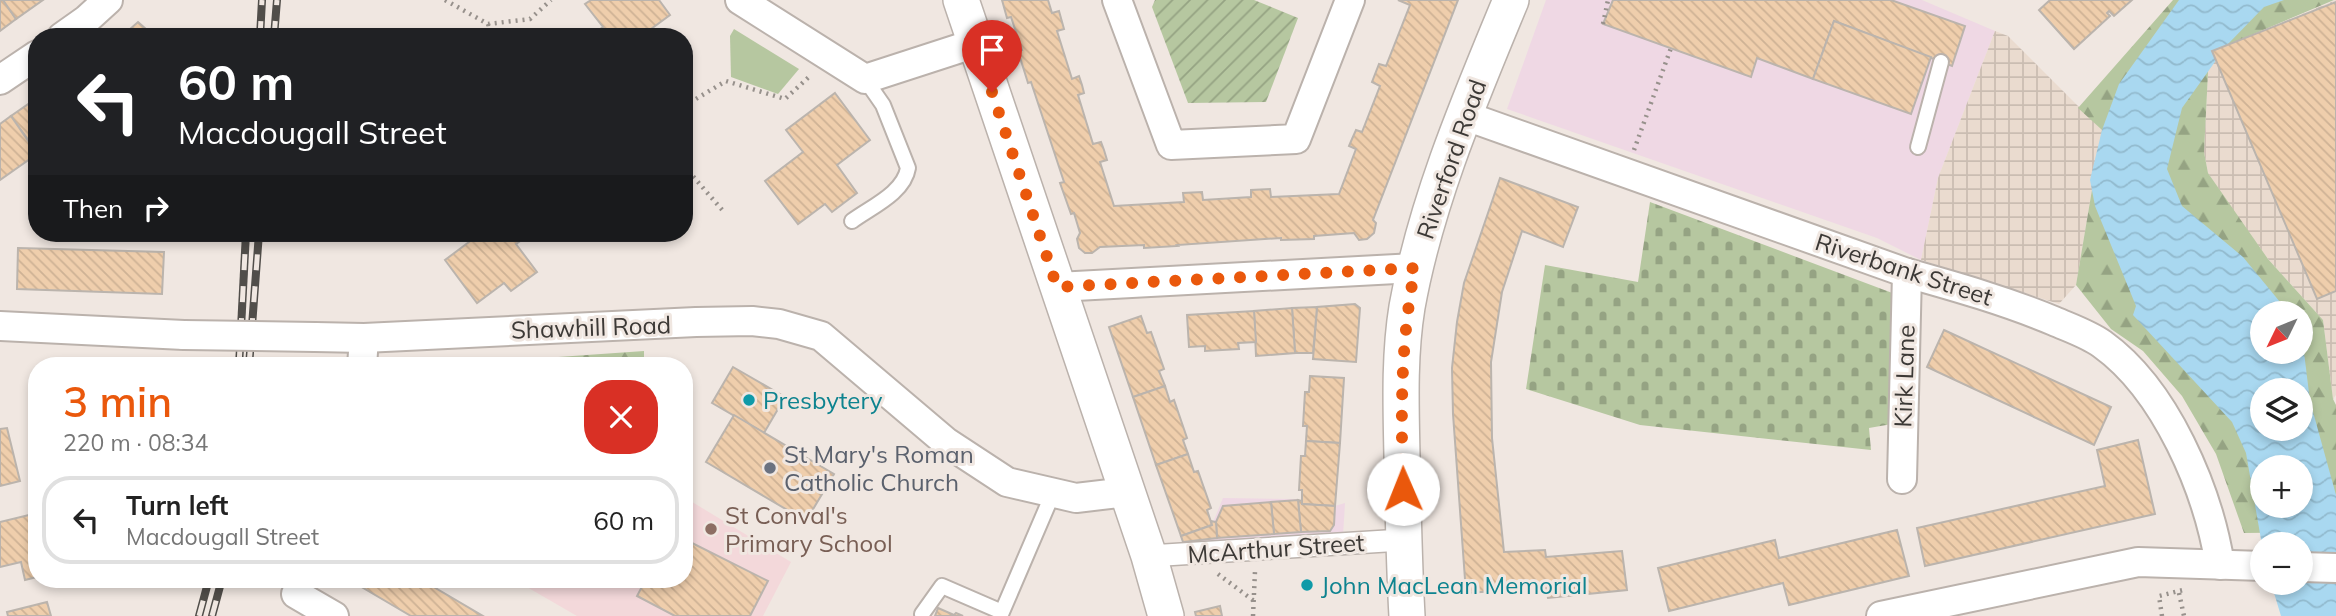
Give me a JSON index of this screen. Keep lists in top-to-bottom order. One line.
{"streets":{"street":["Riverford Road","Riverbank Street","Shawhill Road","Kirk Lane","McArthur Street"]},"crossings":[["Riverford Road","Riverbank Street"],["Riverford Road","McArthur Street"],["Riverbank Street","Kirk Lane"]],"places":["Presbytery","St Mary's Roman Catholic Church","St Conval's Primary School","John MacLean Memorial"],"north":"bottom left","page":{"turn":["60 m","Macdougall Street"],"then":"Then","map_buttons":["+","−"],"heading":["3 min","220 m · 08:34"],"list":[{"name":"Turn left","note":"Macdougall Street","value":"60 m"}]}}
